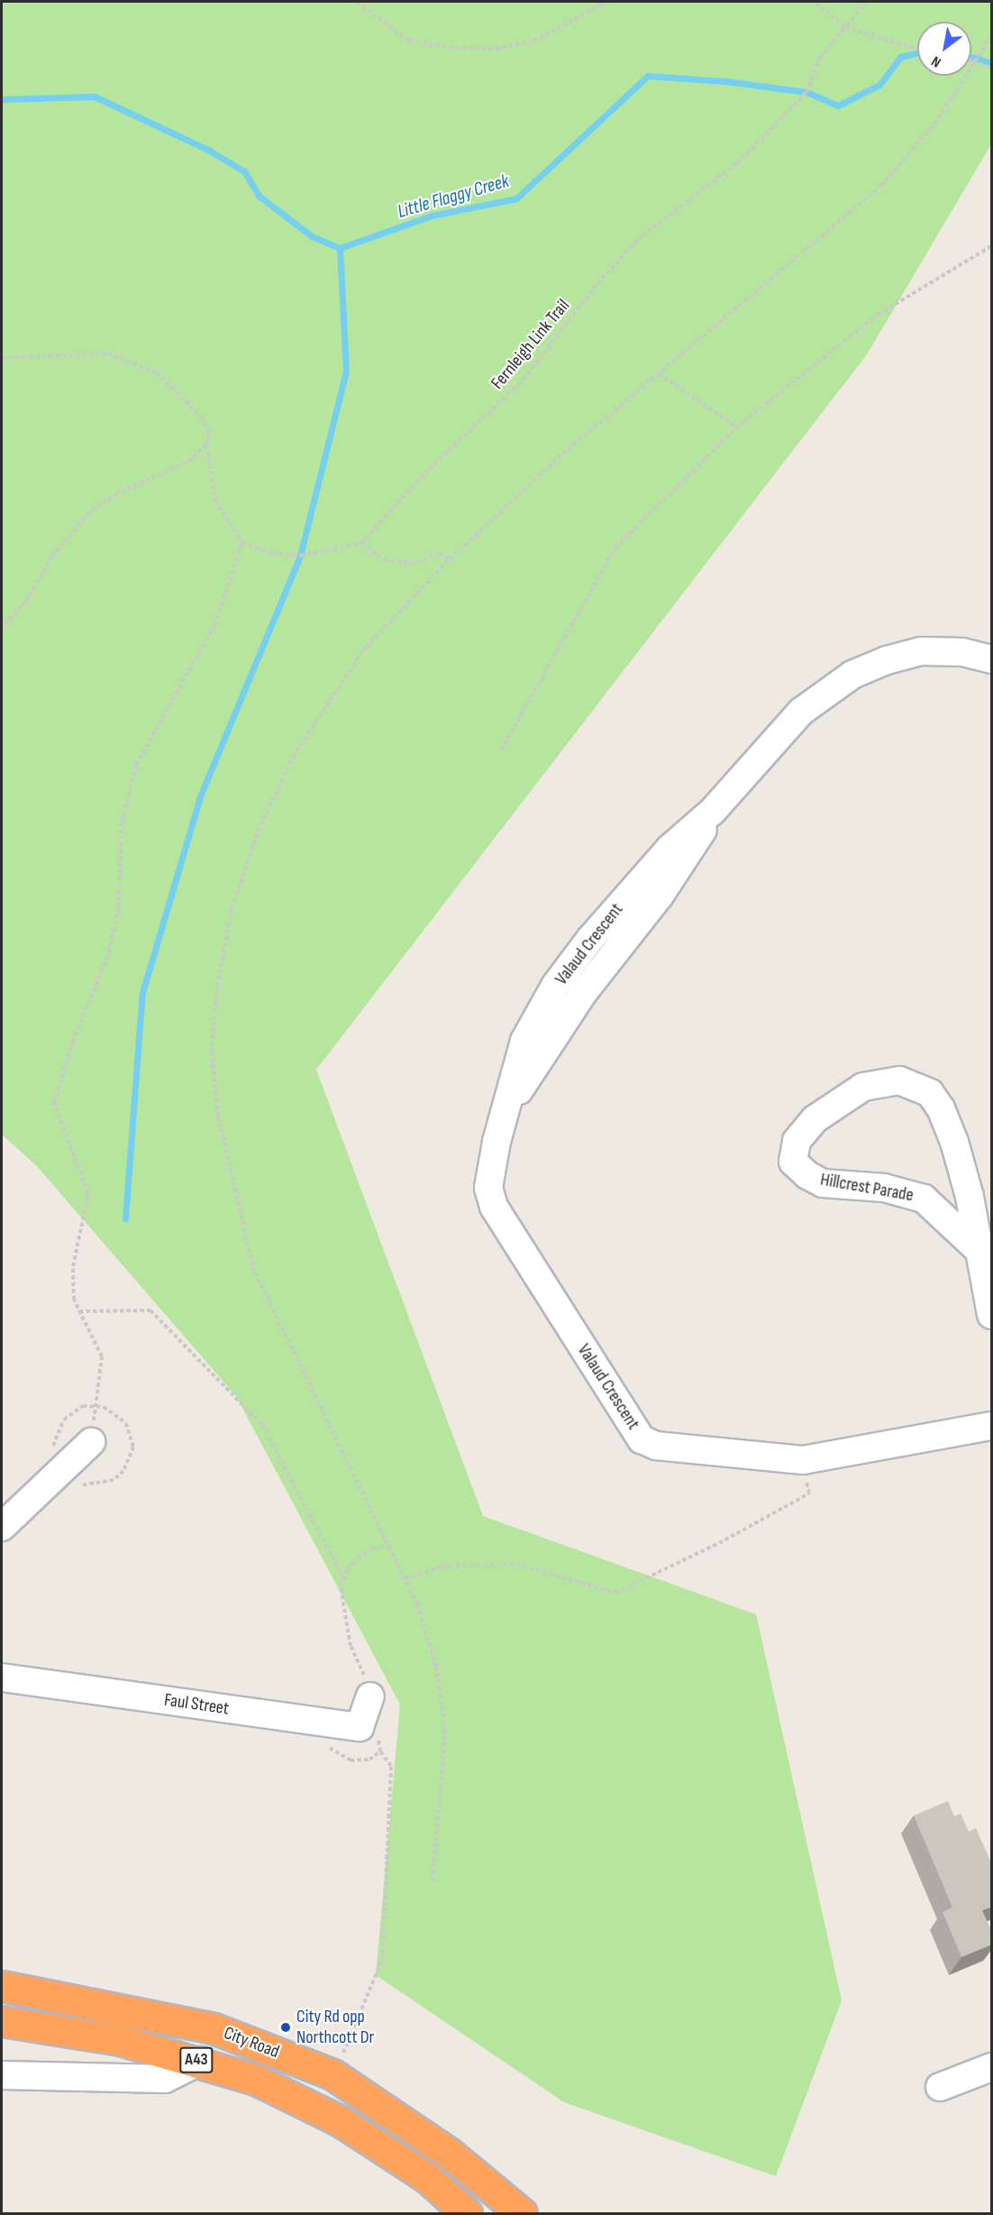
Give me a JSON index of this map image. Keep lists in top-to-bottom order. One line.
{"streets":{"highway":["City Road","A43"],"street":["Valaud Crescent","Hillcrest Parade","Faul Street"],"path":["Fernleigh Link Trail"]},"water":["Little Flaggy Creek"],"places":["City Rd opp Northcott Dr"],"north":"bottom left"}
